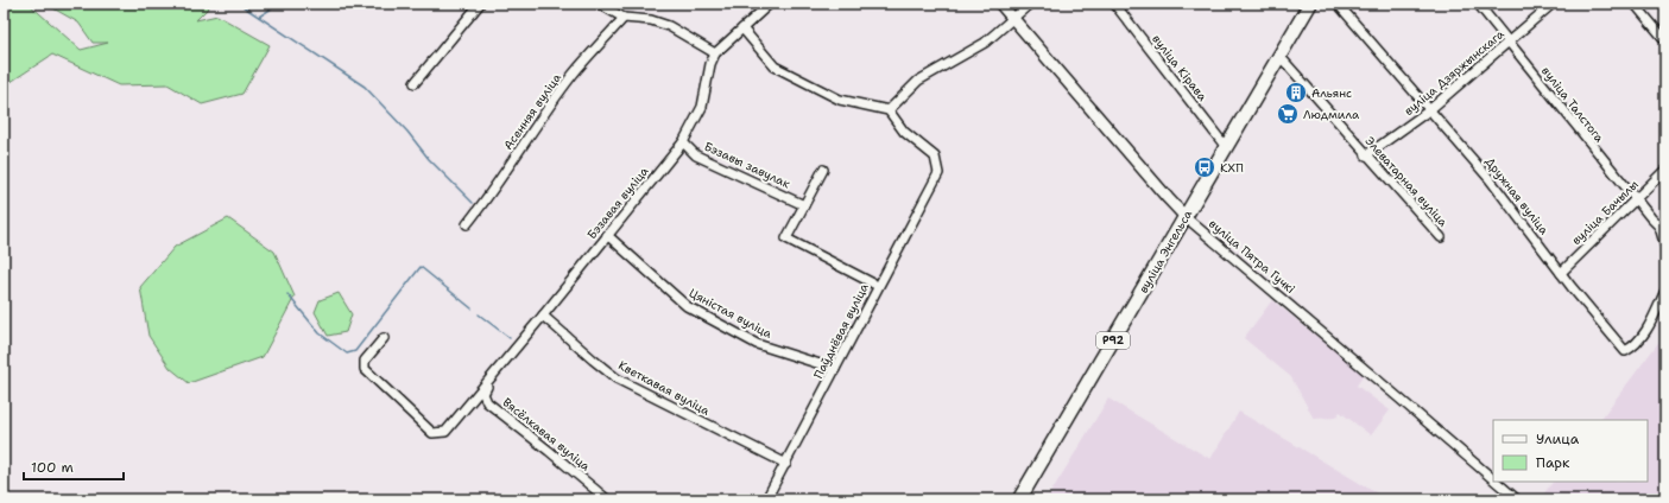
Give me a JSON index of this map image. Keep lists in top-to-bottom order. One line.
{"streets":{"main road":["вуліца Энгельса","Р92"],"street":["вуліца Кірава","вуліца Дзяржынскага","вуліца Талстога","Асенняя вуліца","Бэзавы завулак","Элеватарная вуліца","Дружная вуліца","Бэзавая вуліца","вуліца Бачылы","вуліца Пятра Гучкі","Цяністая вуліца","Паўднёвая вуліца","Кветкавая вуліца","Вясёлкавая вуліца"]},"crossings":[["вуліца Кірава","вуліца Энгельса"],["вуліца Дзяржынскага","вуліца Талстога"],["вуліца Дзяржынскага","Элеватарная вуліца"],["вуліца Дзяржынскага","Дружная вуліца"],["вуліца Талстога","вуліца Бачылы"],["Бэзавы завулак","Бэзавая вуліца"],["Элеватарная вуліца","вуліца Энгельса"],["Дружная вуліца","вуліца Бачылы"],["Бэзавая вуліца","Цяністая вуліца"],["Бэзавая вуліца","Кветкавая вуліца"],["Бэзавая вуліца","Вясёлкавая вуліца"],["вуліца Энгельса","вуліца Пятра Гучкі"],["Цяністая вуліца","Паўднёвая вуліца"],["Паўднёвая вуліца","Кветкавая вуліца"]],"places":{"building":["Альянс"],"supermarket":["Людмила"],"bus stop":["КХП"]},"legend":["Улица","Парк"],"scale_bar":"100 m"}
